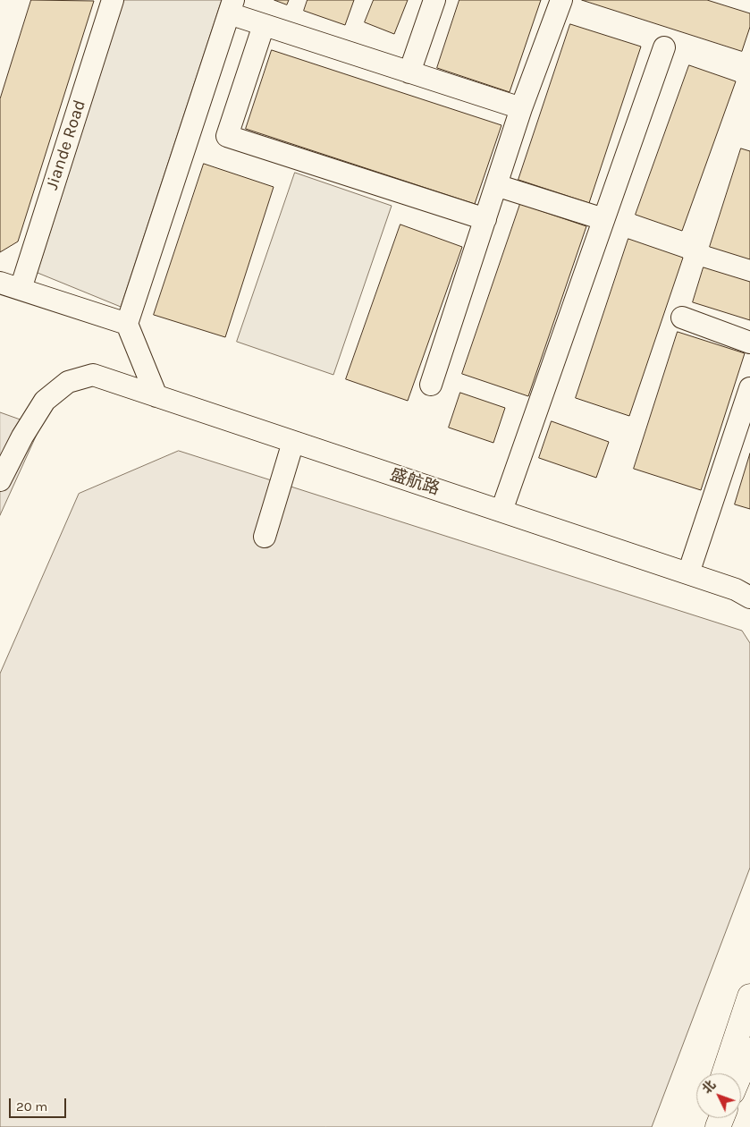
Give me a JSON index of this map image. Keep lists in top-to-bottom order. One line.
{"streets":{"street":["Jiande Road","盛航路"]},"scale_bar":"20 m","north":"top left"}
